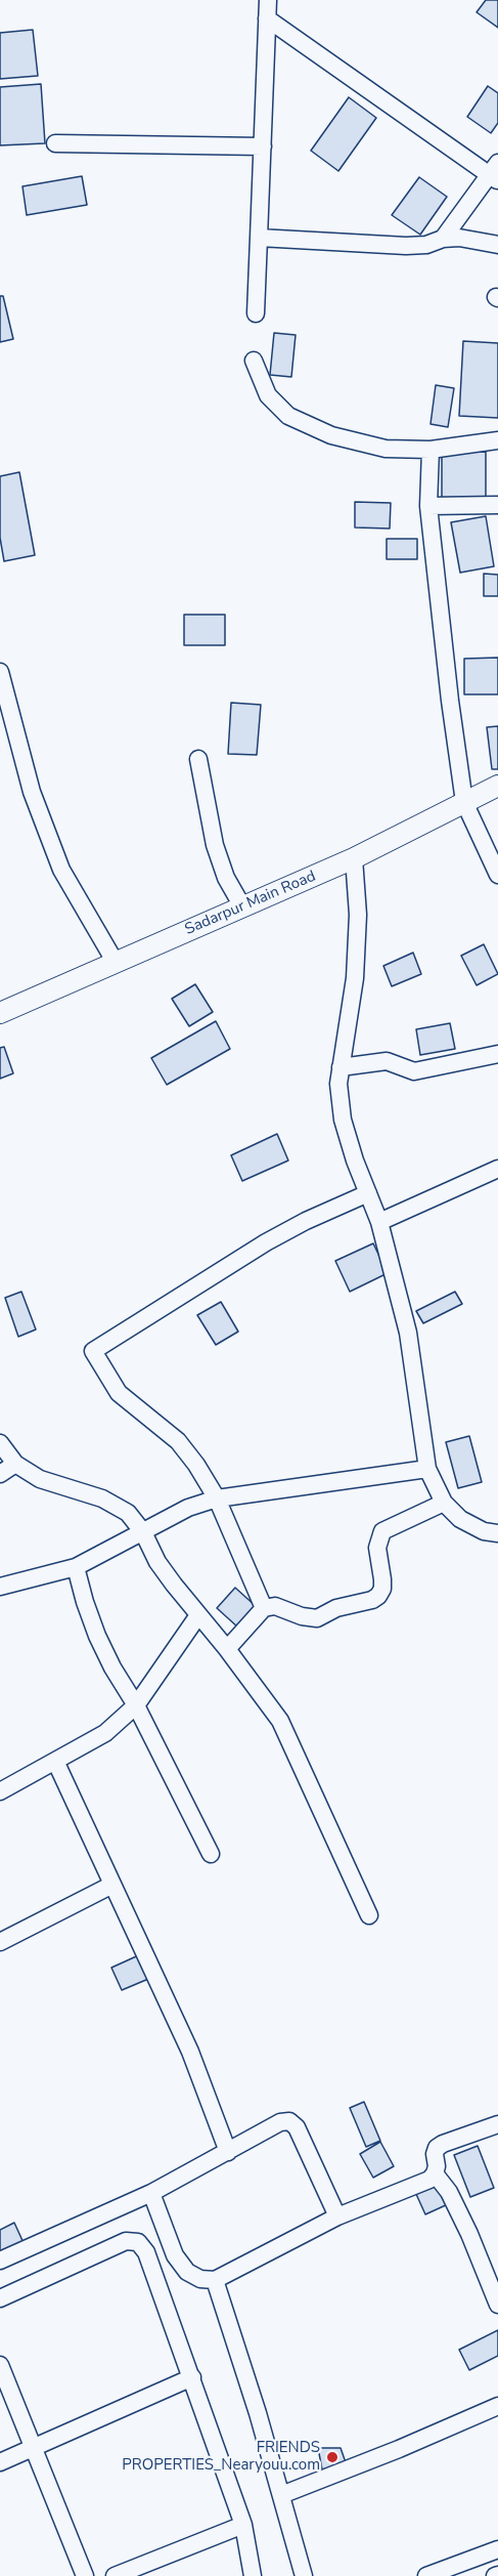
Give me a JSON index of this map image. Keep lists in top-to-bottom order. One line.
{"streets":{"street":["Sadarpur Main Road"]},"places":["FRIENDS PROPERTIES_Nearyouu.com"]}
